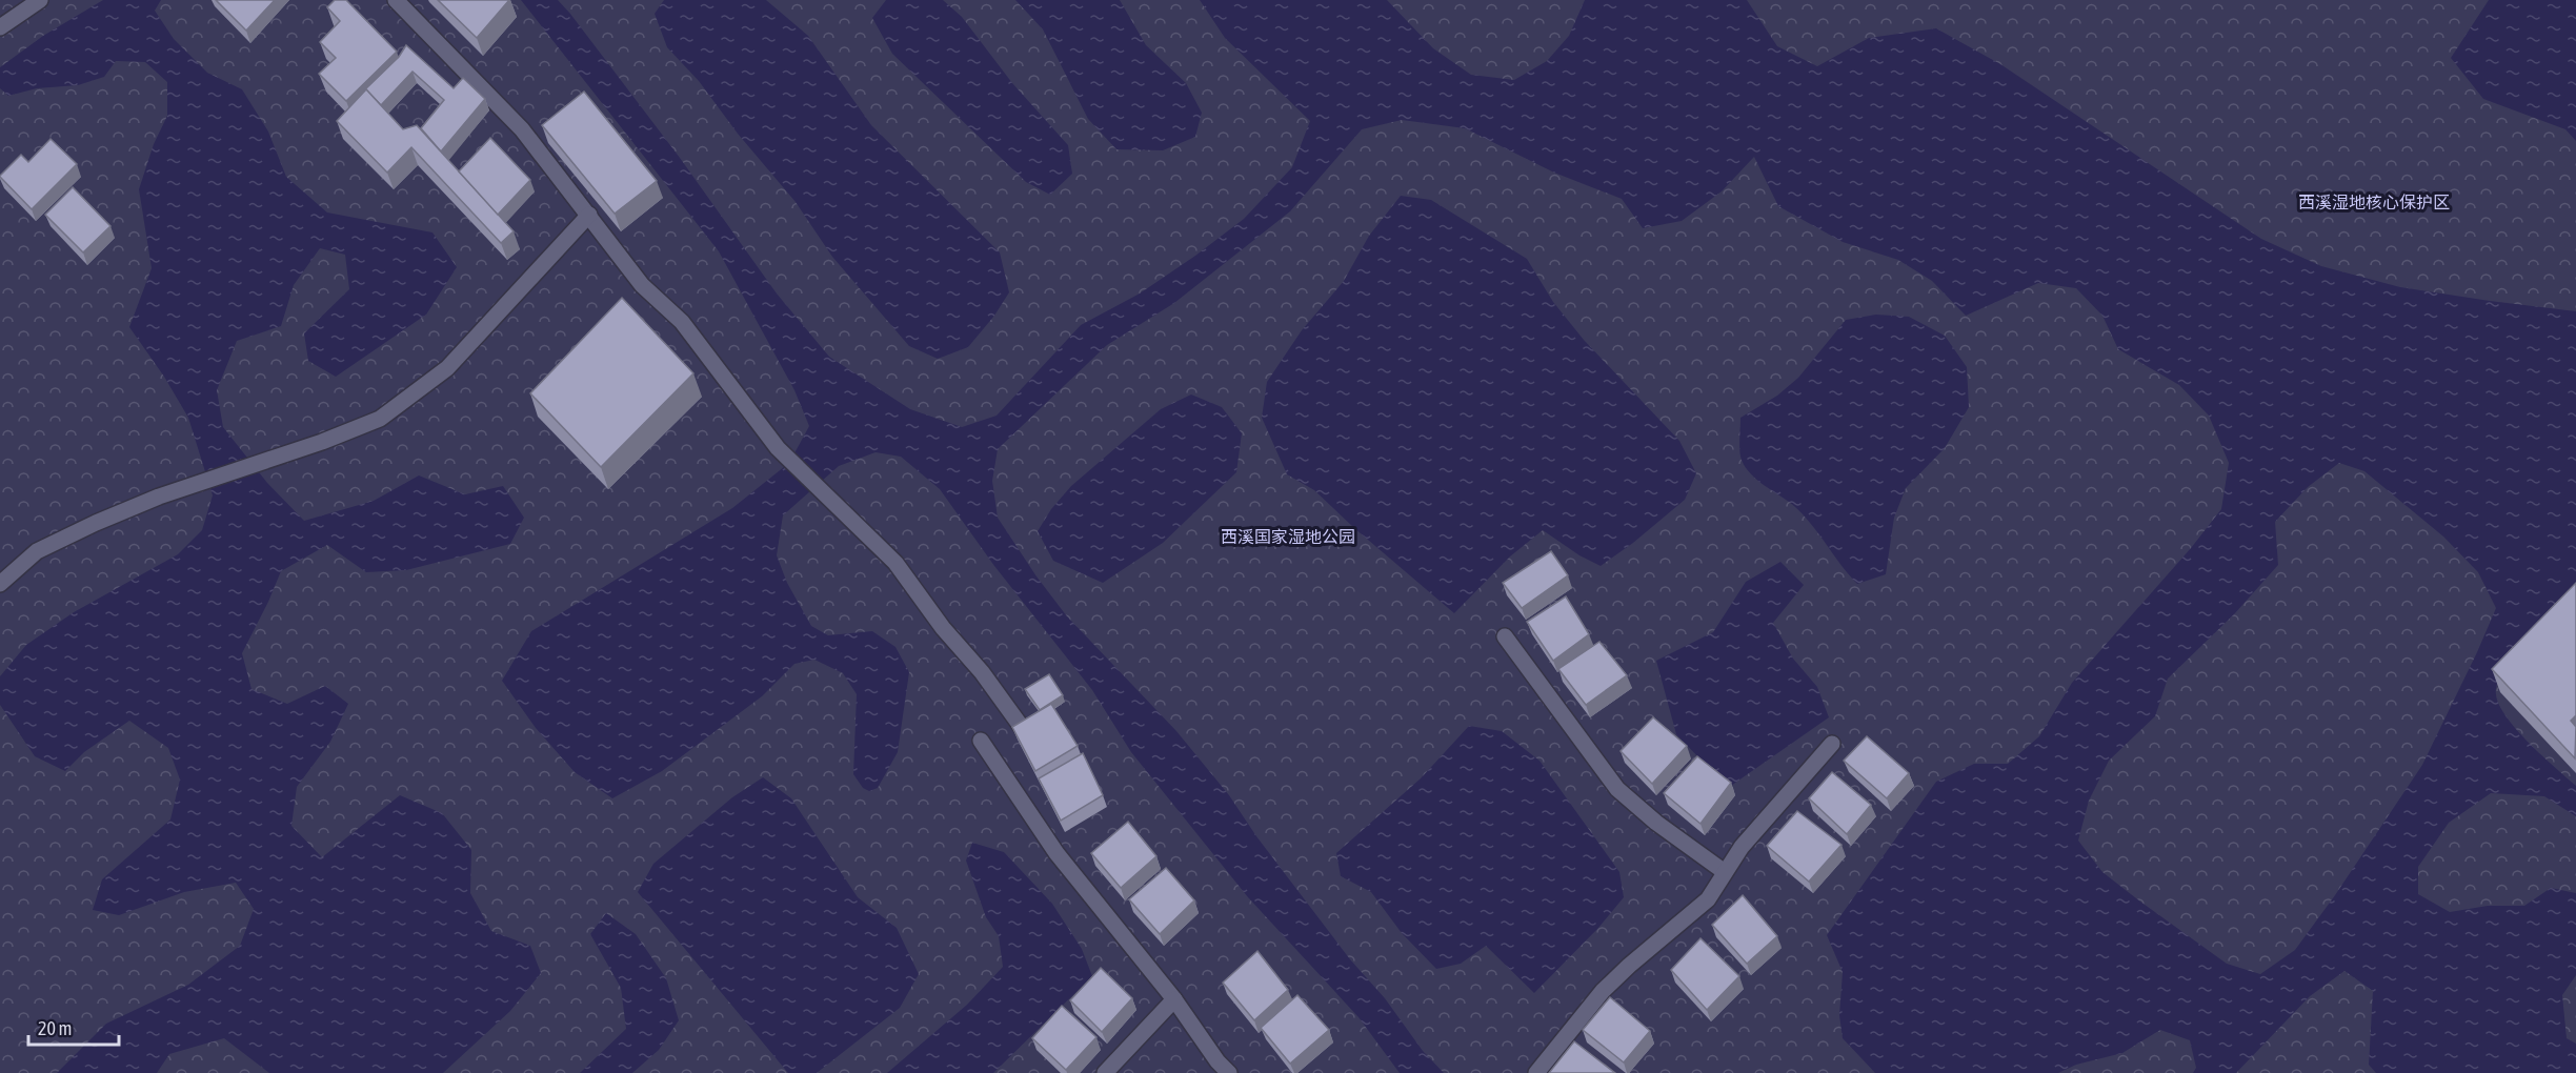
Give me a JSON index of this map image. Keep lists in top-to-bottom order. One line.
{"parks":["西溪湿地核心保护区","西溪国家湿地公园"],"scale_bar":"20 m"}
